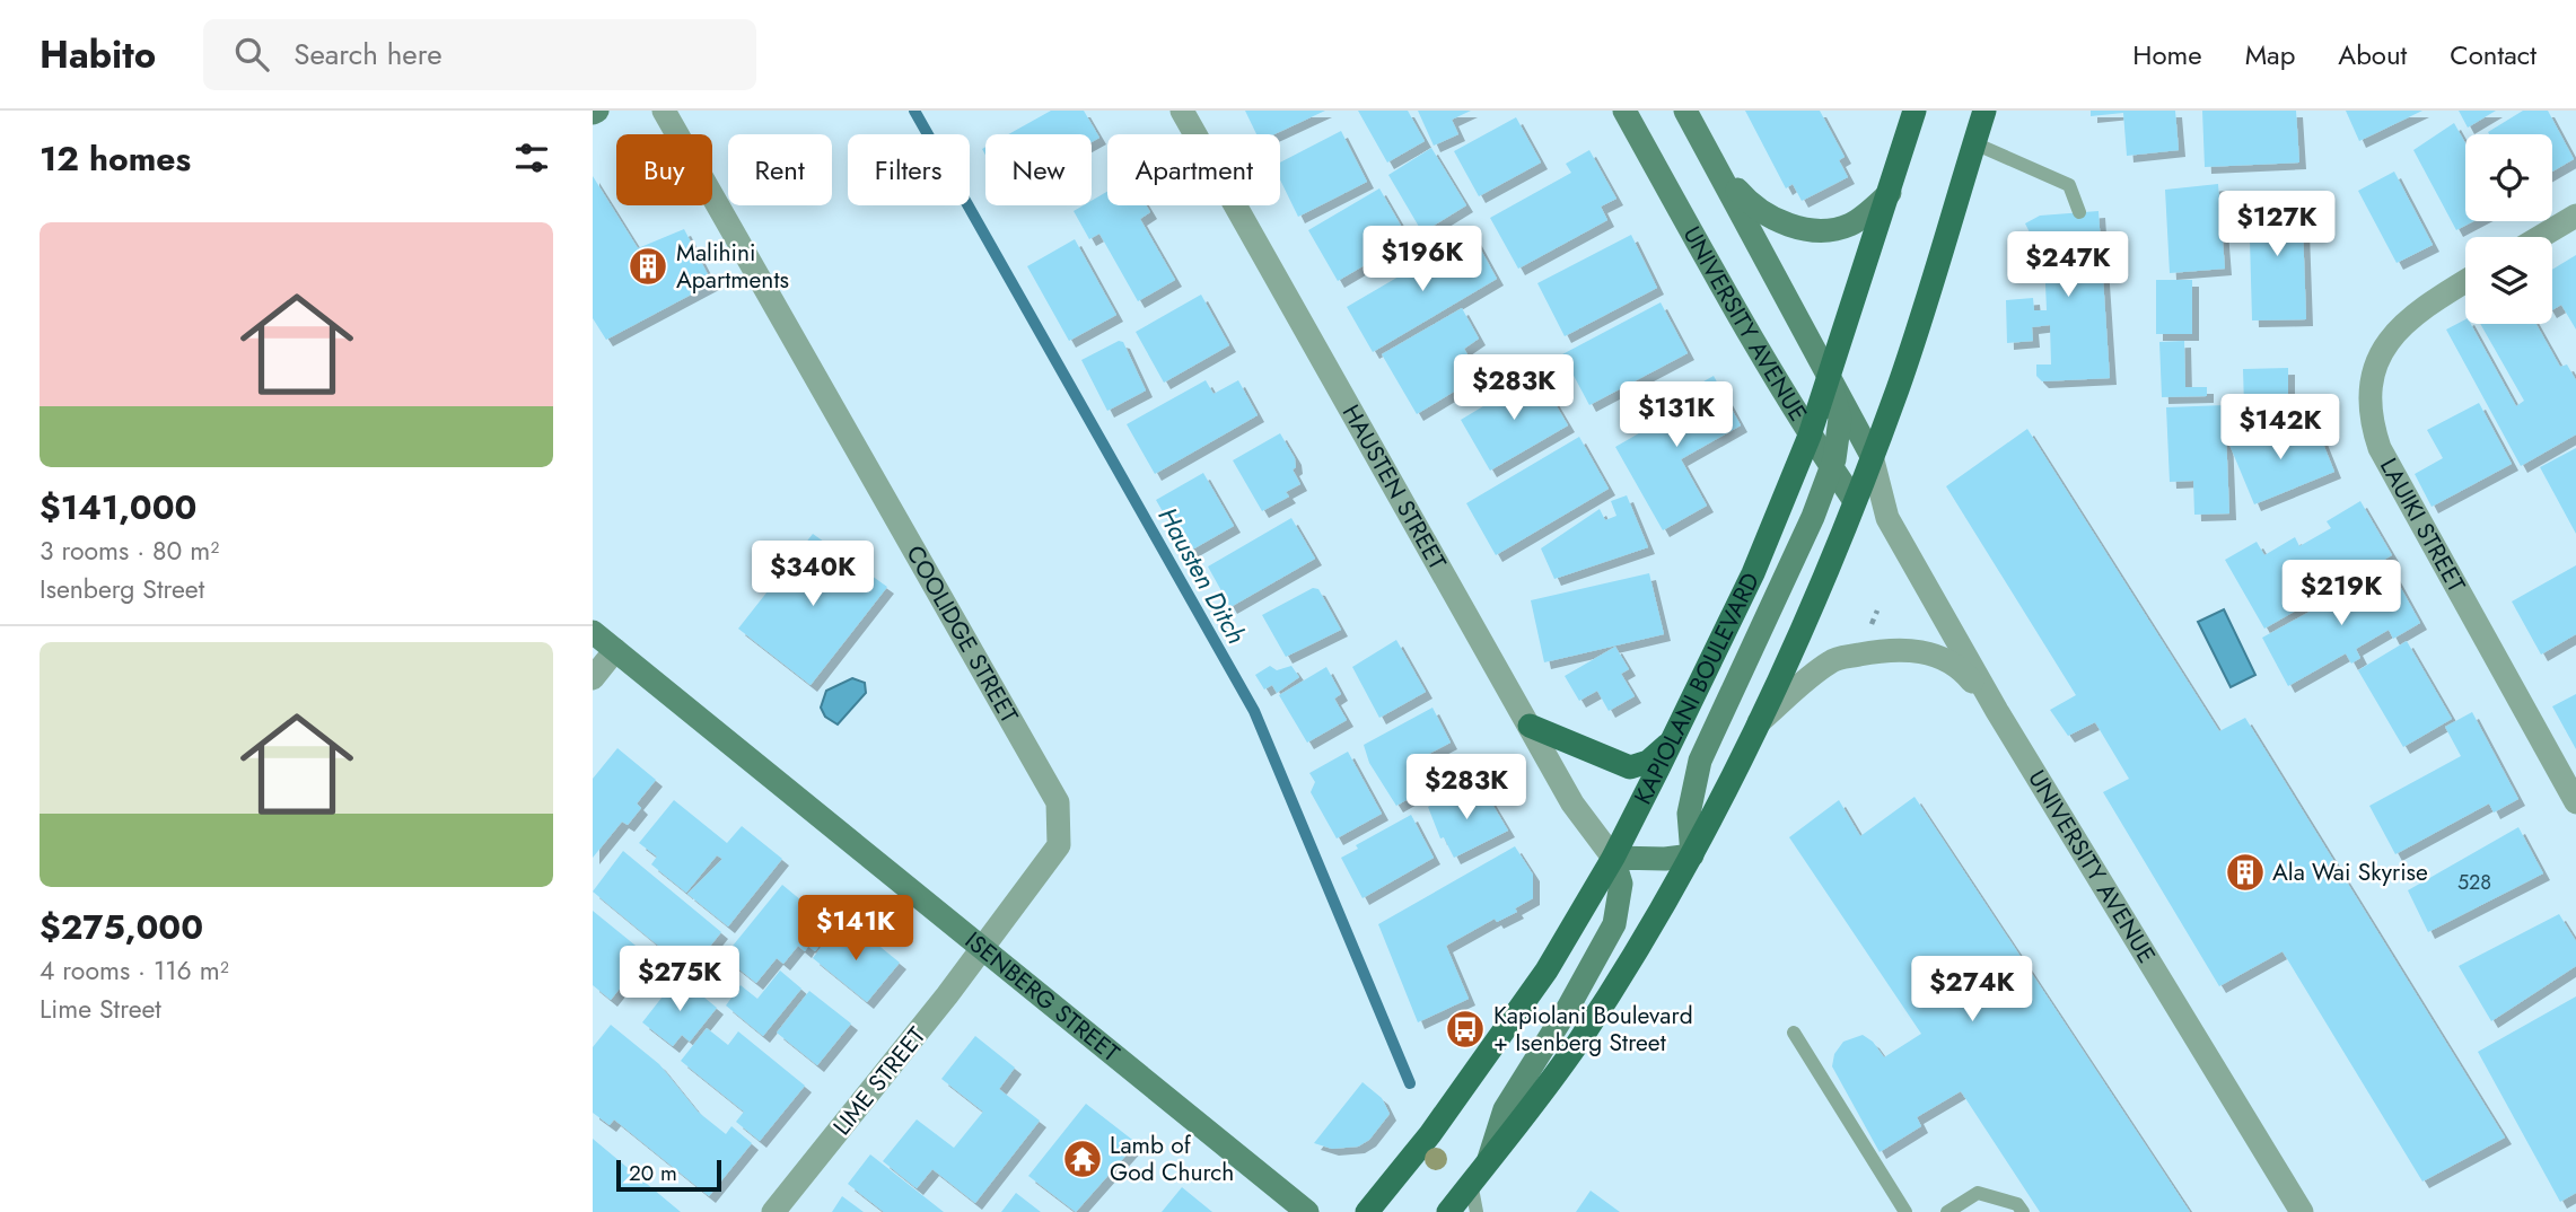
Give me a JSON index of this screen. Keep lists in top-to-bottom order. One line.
{"streets":{"main road":["UNIVERSITY AVENUE","KAPIOLANI BOULEVARD","ISENBERG STREET"],"street":["HAUSTEN STREET","LAUIKI STREET","COOLIDGE STREET","LIME STREET"]},"crossings":[["UNIVERSITY AVENUE","KAPIOLANI BOULEVARD"],["HAUSTEN STREET","KAPIOLANI BOULEVARD"],["COOLIDGE STREET","ISENBERG STREET"],["COOLIDGE STREET","LIME STREET"],["ISENBERG STREET","LIME STREET"]],"water":["Hausten Ditch"],"places":{"building":["Malihini Apartments","Ala Wai Skyrise"],"bus stop":["Kapiolani Boulevard + Isenberg Street"],"temple":["Lamb of God Church"]},"house_numbers":["528"],"scale_bar":"20 m","page":{"header":"Habito","search":"Search here","nav":["Home","Map","About","Contact"],"heading":"12 homes","chip":["Buy","Rent","Filters","New","Apartment"],"price":["$127K","$196K","$247K","$283K","$131K","$142K","$340K","$219K","$283K","$141K","$275K","$274K"],"list":[{"name":"$141,000","note":"3 rooms · 80 m² · Isenberg Street"},{"name":"$275,000","note":"4 rooms · 116 m² · Lime Street"}],"scale":"20 m"}}
